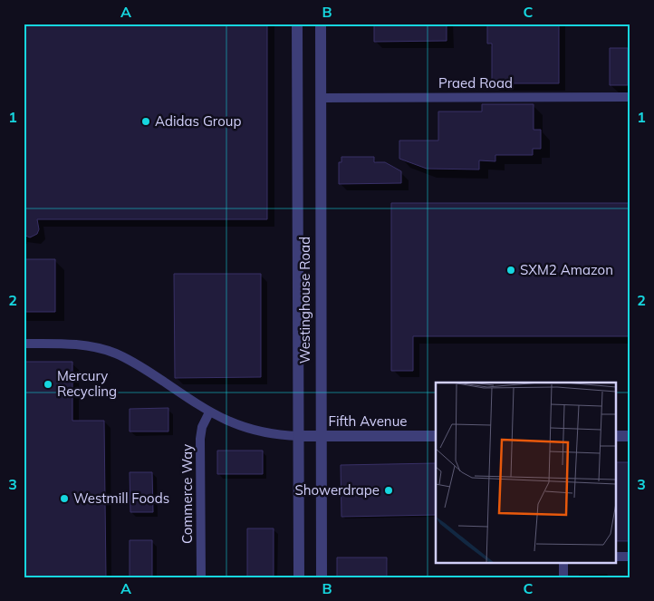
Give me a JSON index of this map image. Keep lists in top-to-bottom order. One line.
{"streets":{"street":["Praed Road","Westinghouse Road","Fifth Avenue","Commerce Way"]},"crossings":[["Praed Road","Westinghouse Road"],["Westinghouse Road","Fifth Avenue"]],"places":["Adidas Group","SXM2 Amazon","Mercury Recycling","Showerdrape","Westmill Foods"],"grid":{"columns":["A","B","C"],"rows":["1","2","3"]}}
